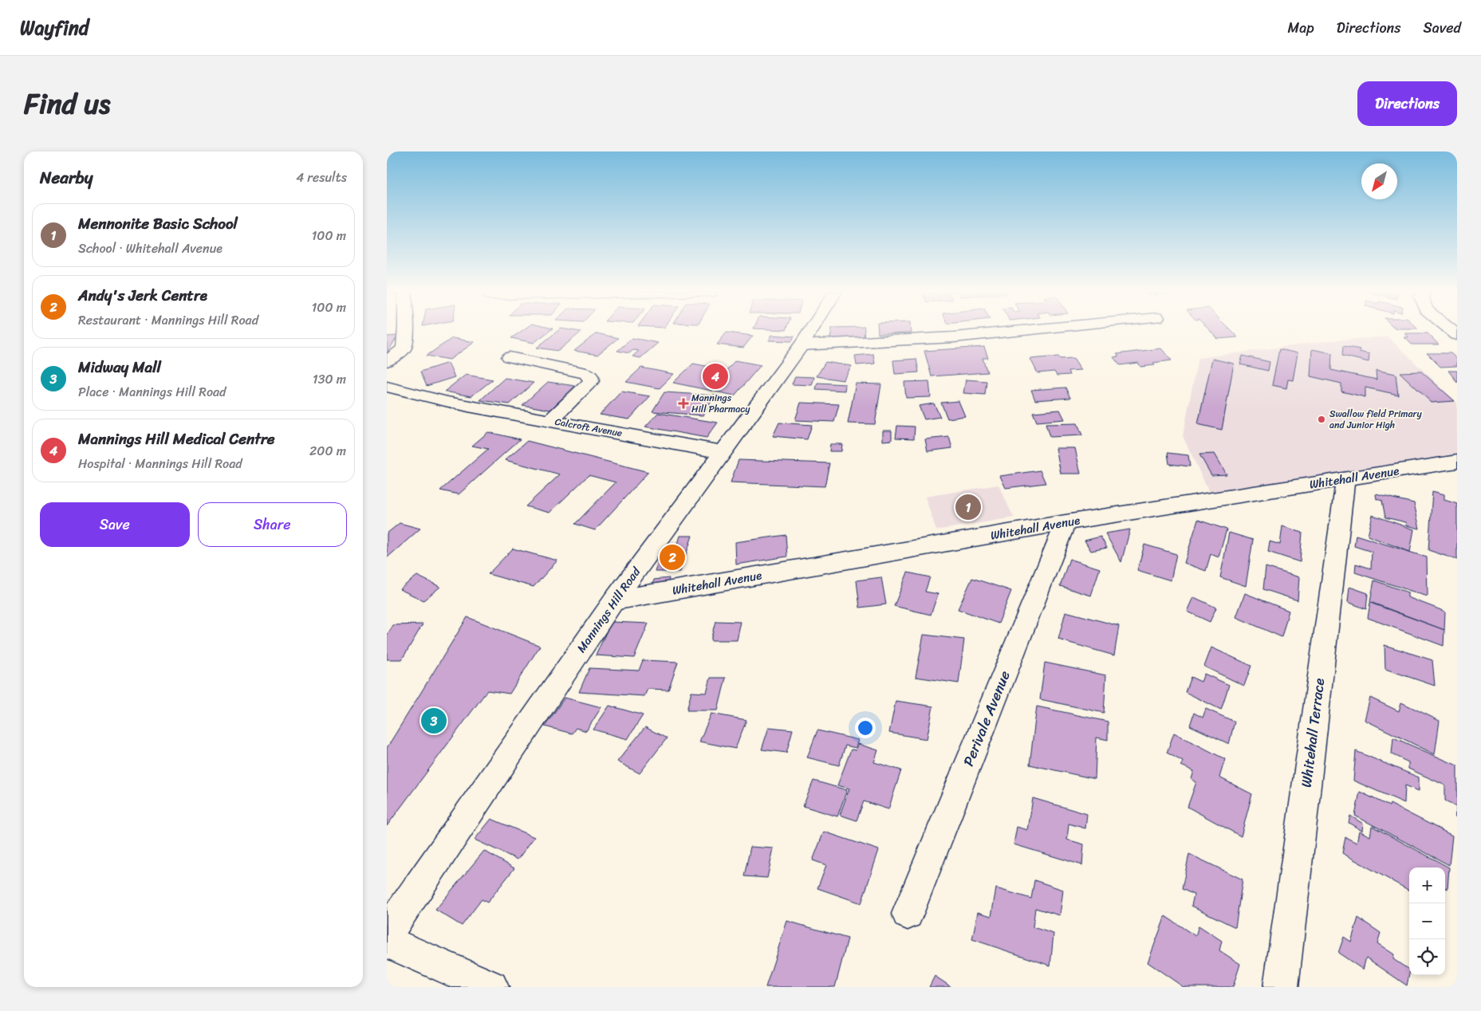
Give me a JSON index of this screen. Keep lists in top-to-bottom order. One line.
{"streets":{"street":["Calcroft Avenue","Whitehall Avenue","Mannings Hill Road","Perivale Avenue","Whitehall Terrace"]},"crossings":[["Calcroft Avenue","Mannings Hill Road"],["Whitehall Avenue","Mannings Hill Road"],["Whitehall Avenue","Perivale Avenue"],["Whitehall Avenue","Whitehall Terrace"]],"places":{"health":["Mannings Hill Pharmacy"],"other":["Swallow field Primary and Junior High"]},"north":"bottom left","page":{"header":"Wayfind","nav":["Map","Directions","Saved"],"title":"Find us","buttons":["Directions",["Save","Share"]],"heading":["Nearby","4 results"],"list":[{"mark":"1","name":"Mennonite Basic School","note":"School · Whitehall Avenue","value":"100 m"},{"mark":"2","name":"Andy's Jerk Centre","note":"Restaurant · Mannings Hill Road","value":"100 m"},{"mark":"3","name":"Midway Mall","note":"Place · Mannings Hill Road","value":"130 m"},{"mark":"4","name":"Mannings Hill Medical Centre","note":"Hospital · Mannings Hill Road","value":"200 m"}],"pins":["4","1","2","3"],"map_buttons":["+","−"]}}
